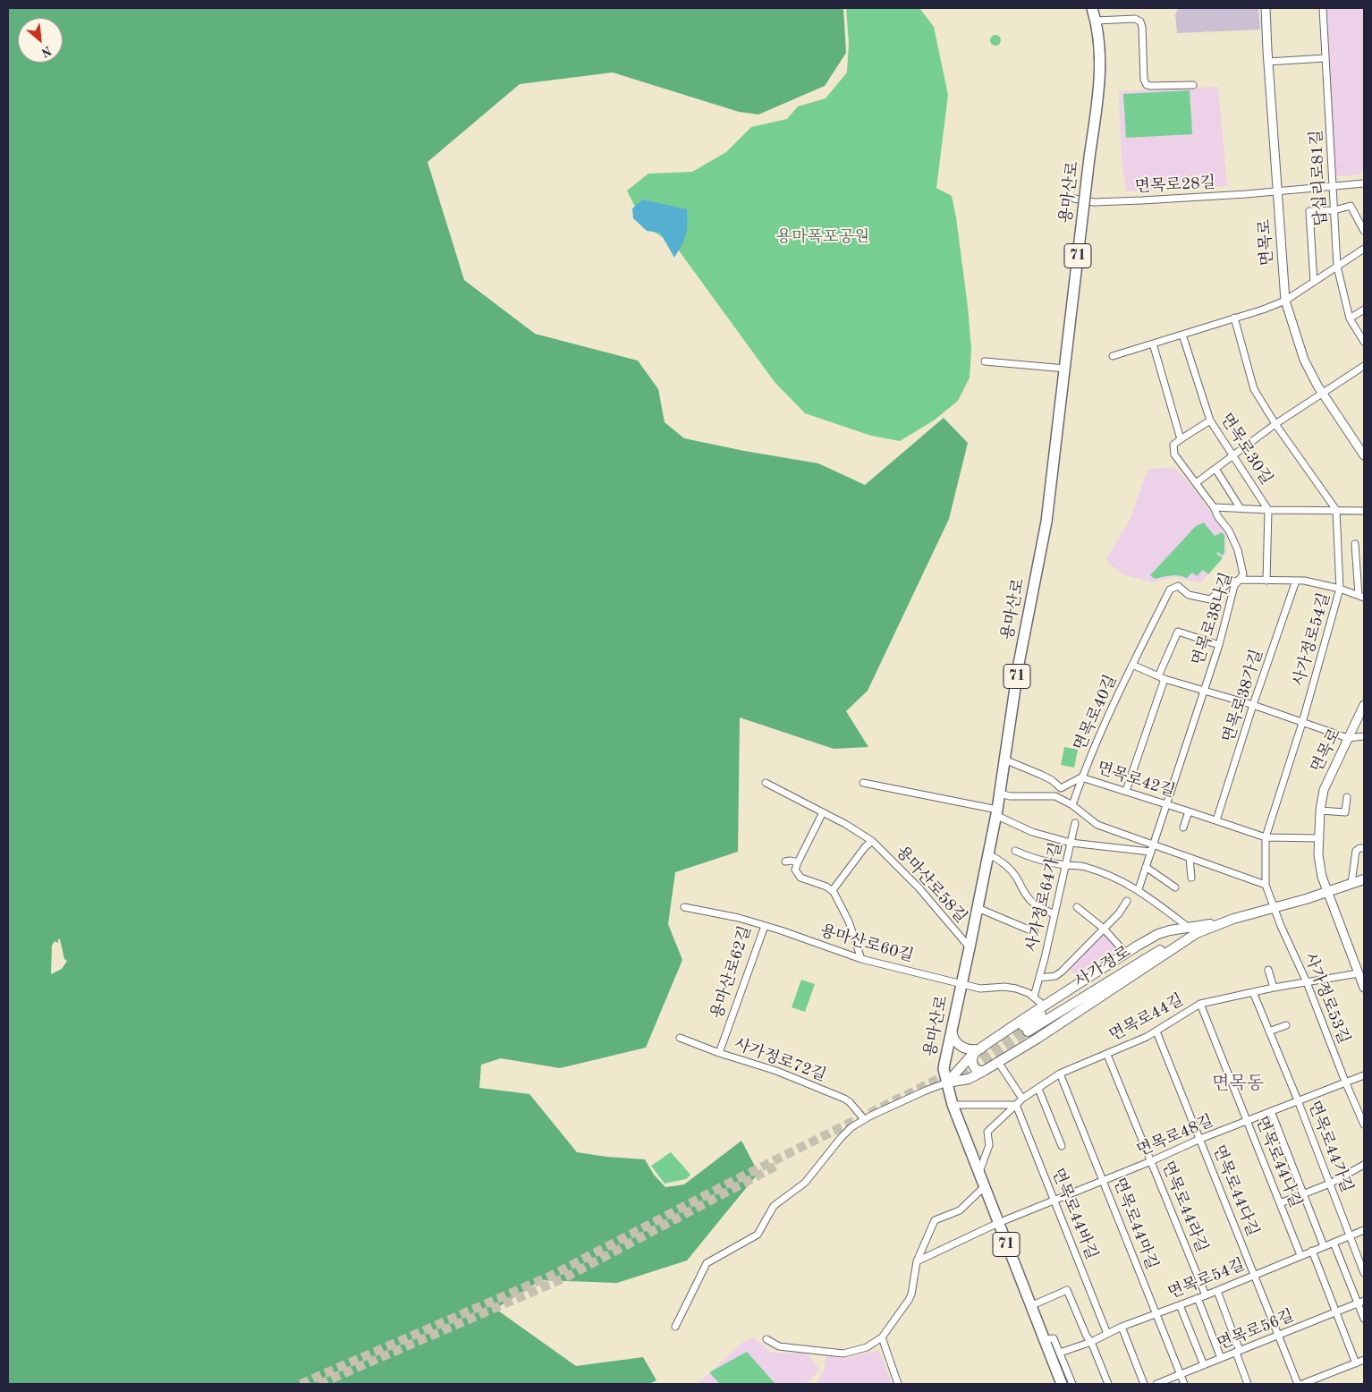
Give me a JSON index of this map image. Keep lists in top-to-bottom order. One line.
{"streets":{"main road":["용마산로","71","사가정로"],"street":["답십리로81길","면목로28길","면목로","면목로30길","면목로38나길","사가정로54길","면목로38가길","면목로40길","면목로42길","용마산로58길","사가정로64가길","용마산로60길","용마산로62길","사가정로53길","면목로44길","사가정로72길","면목로48길","면목로44가길","면목로44나길","면목로44다길","면목로44라길","면목로44바길","면목로44마길","면목로54길","면목로56길"]},"crossings":[["답십리로81길","면목로28길"],["면목로28길","면목로"],["용마산로","면목로42길"],["용마산로","용마산로58길"],["용마산로","용마산로60길"],["용마산로","면목로48길"],["면목로","면목로40길"],["면목로","면목로42길"],["면목로","면목로44길"],["면목로38나길","면목로40길"],["면목로38나길","면목로42길"],["사가정로54길","면목로40길"],["사가정로54길","면목로42길"],["사가정로54길","사가정로53길"],["면목로38가길","면목로40길"],["면목로38가길","면목로42길"],["면목로40길","면목로42길"],["사가정로64가길","용마산로60길"],["용마산로60길","용마산로62길"],["용마산로62길","사가정로72길"],["사가정로53길","면목로44길"],["사가정로53길","면목로48길"],["면목로44길","면목로44가길"],["면목로44길","면목로44나길"],["면목로44길","면목로44다길"],["면목로44길","면목로44라길"],["면목로44길","면목로44바길"],["면목로44길","면목로44마길"],["면목로48길","면목로44가길"],["면목로48길","면목로44나길"],["면목로48길","면목로44다길"],["면목로48길","면목로44라길"],["면목로48길","면목로44바길"],["면목로48길","면목로44마길"],["면목로44가길","면목로54길"],["면목로44나길","면목로54길"],["면목로44다길","면목로54길"],["면목로44다길","면목로56길"],["면목로44라길","면목로54길"],["면목로44바길","면목로54길"],["면목로44마길","면목로54길"],["면목로44마길","면목로56길"]],"districts":["면목동"],"parks":["용마폭포공원"],"north":"bottom right"}
